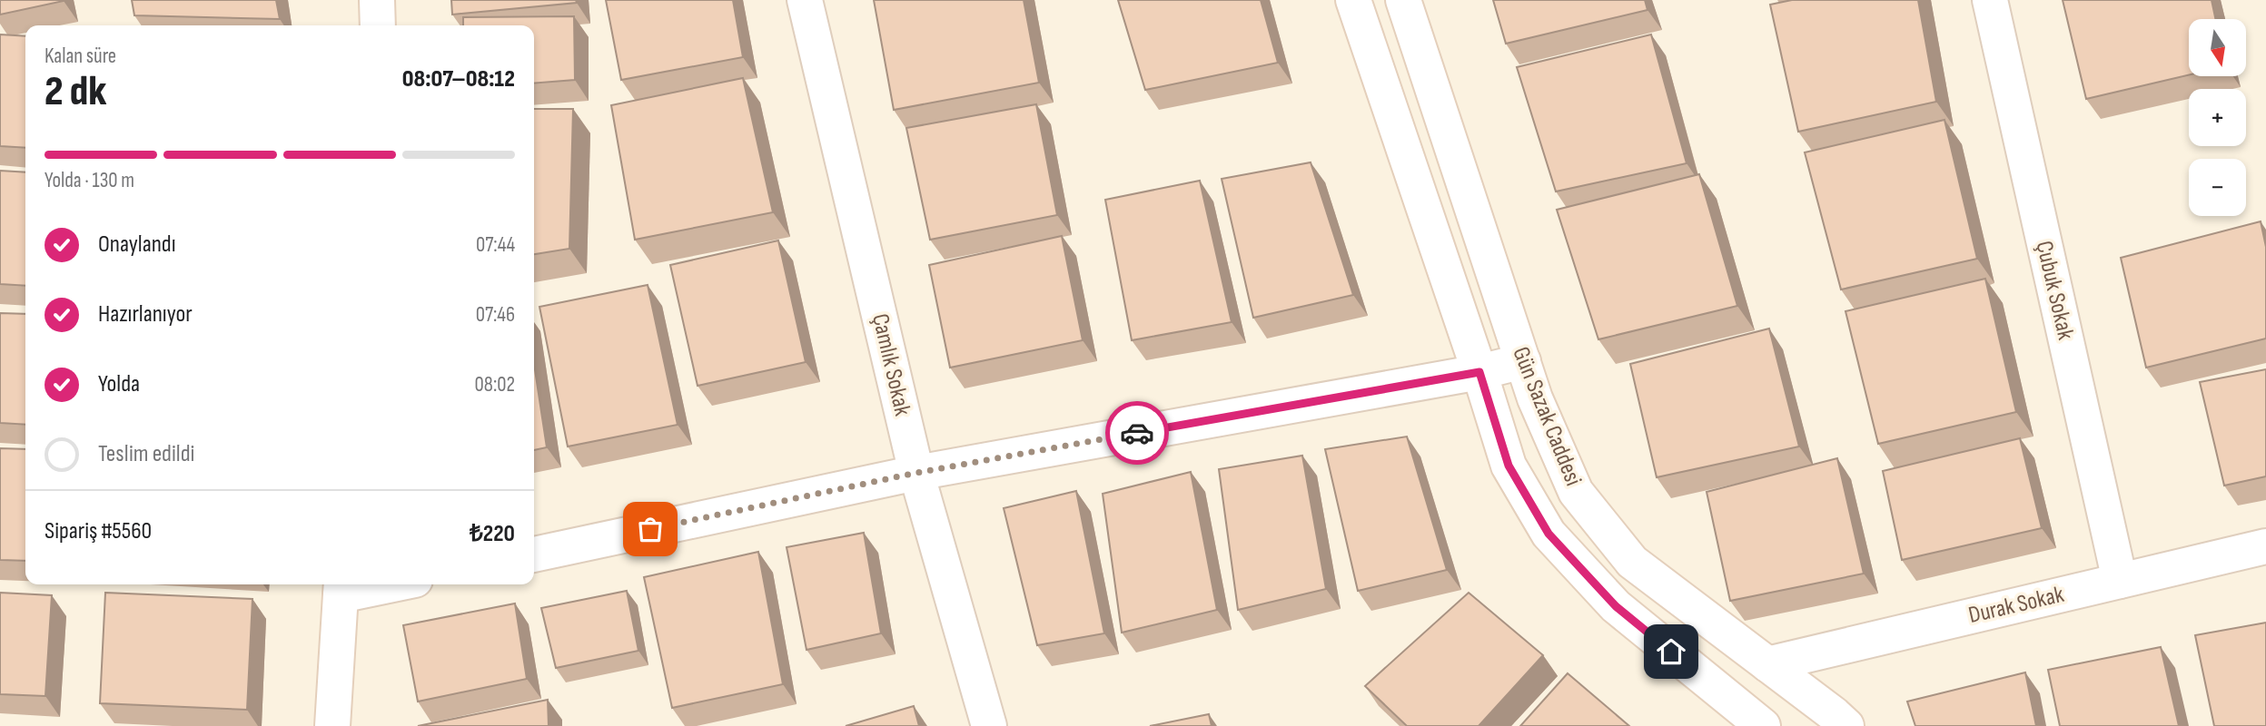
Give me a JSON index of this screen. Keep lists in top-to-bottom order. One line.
{"streets":{"street":["Çubuk Sokak","Çamlık Sokak","Gün Sazak Caddesi","Durak Sokak"]},"crossings":[["Çubuk Sokak","Durak Sokak"],["Gün Sazak Caddesi","Durak Sokak"]],"north":"bottom","page":{"map_buttons":["+","−"],"heading":["2 dk","Kalan süre","08:07–08:12"],"panel":["Sipariş #5560","₺220"],"bar":"Yolda · 130 m","list":[["Onaylandı","07:44"],["Hazırlanıyor","07:46"],["Yolda","08:02"],"Teslim edildi"]}}
